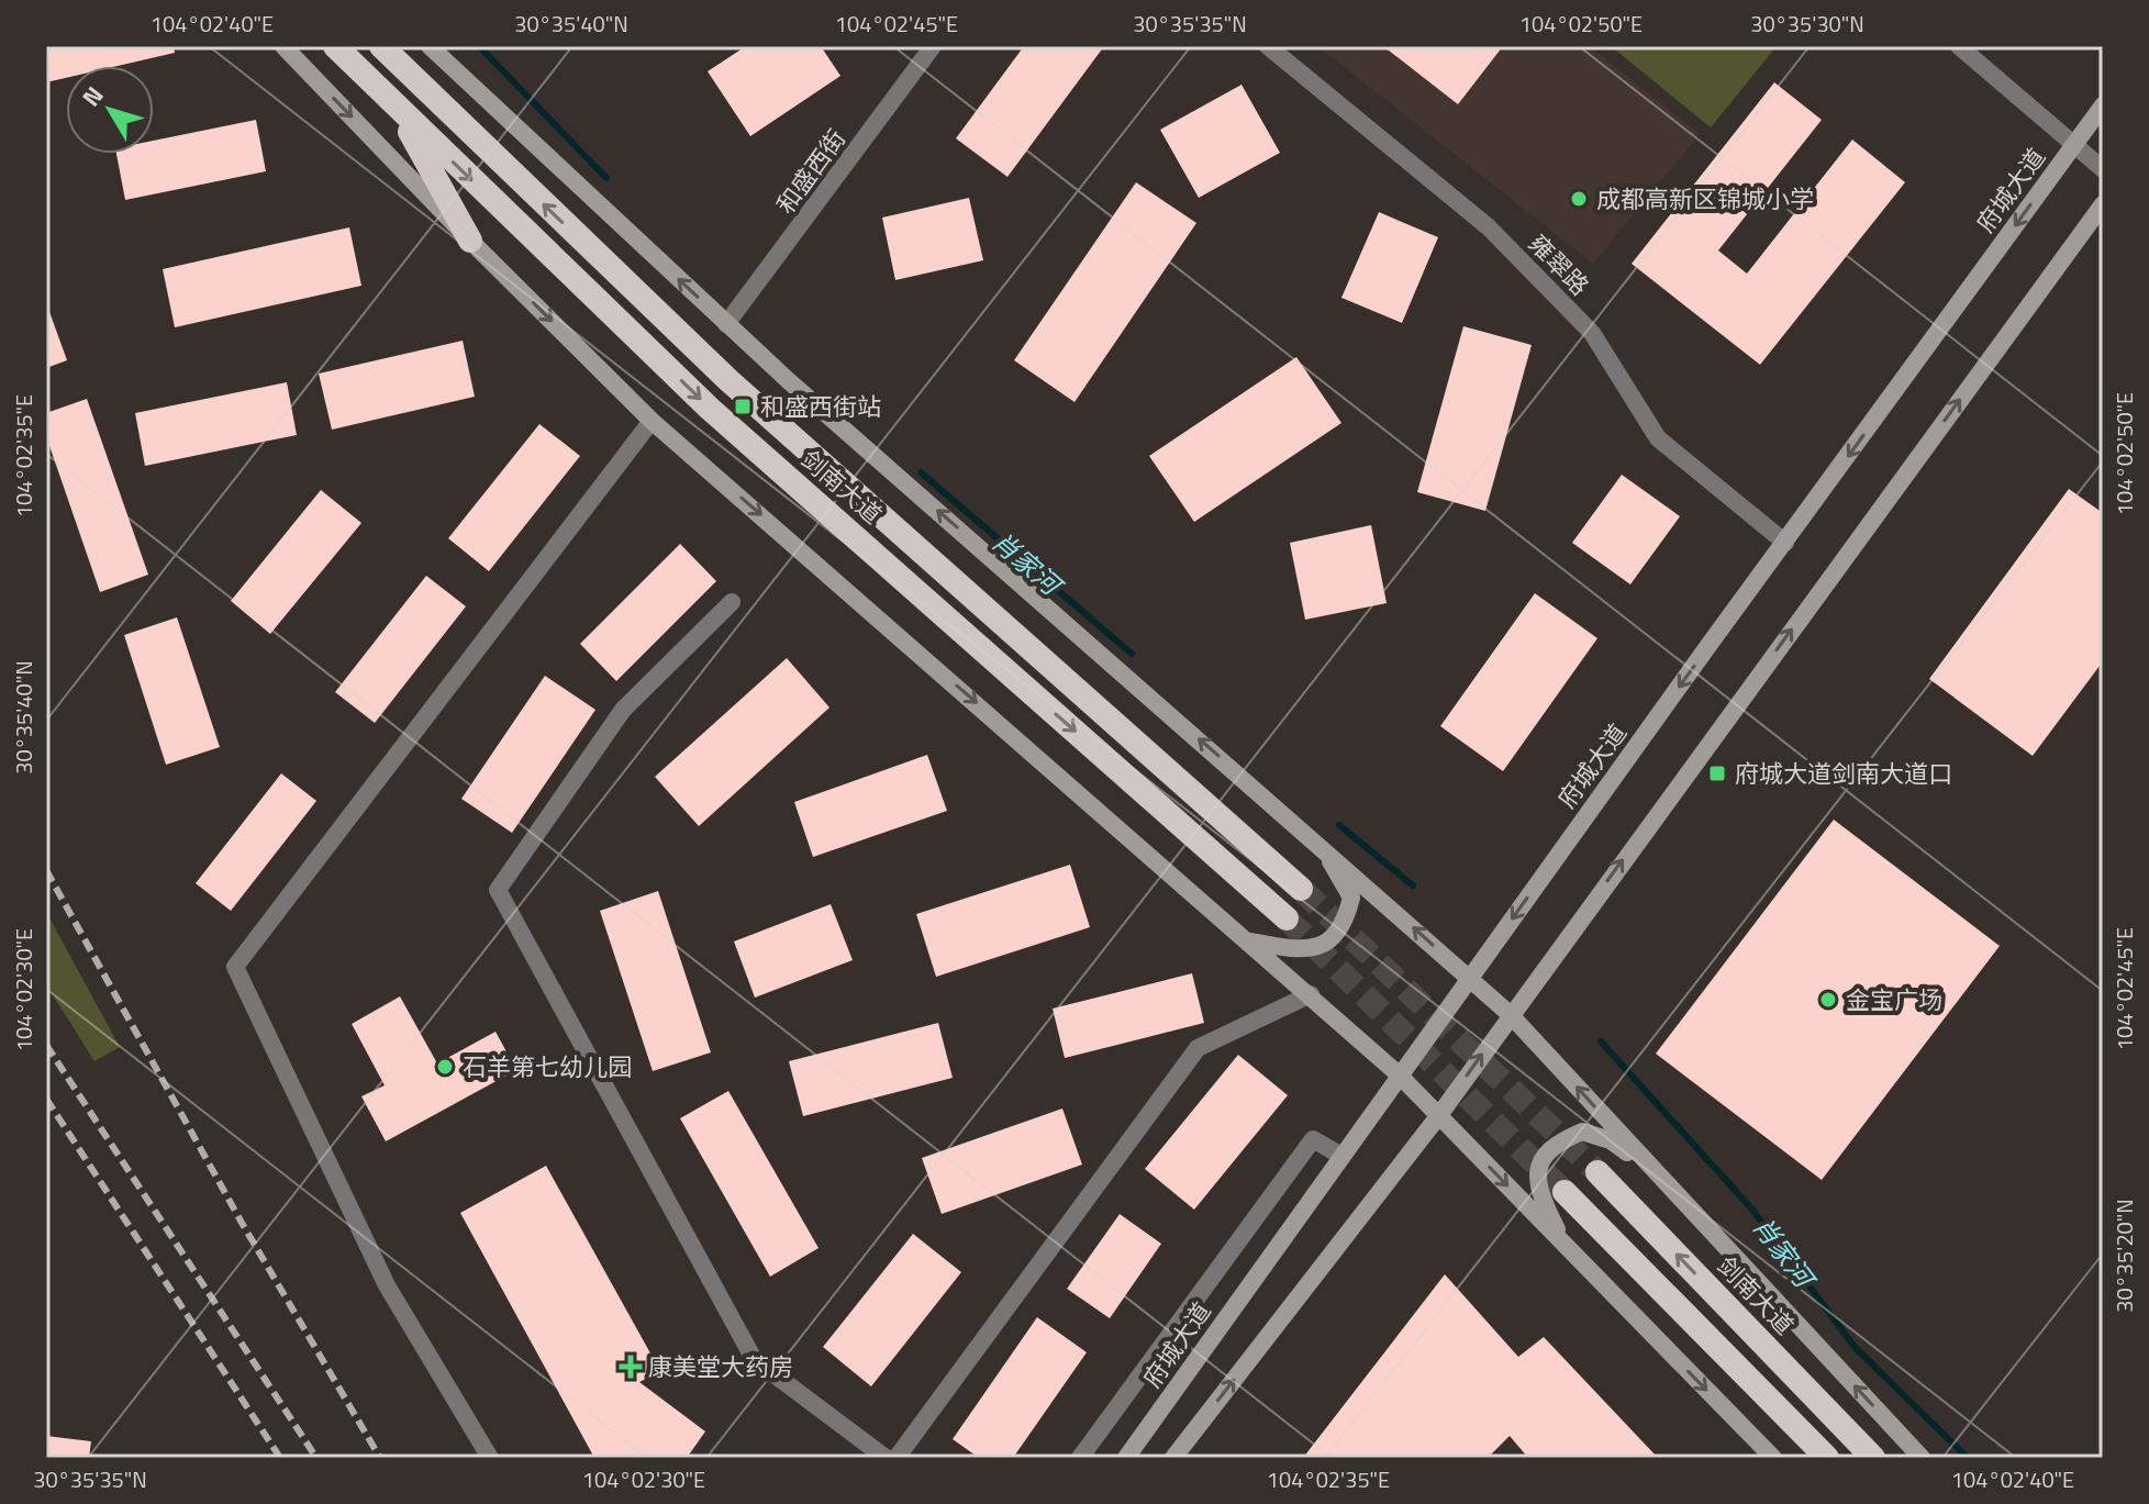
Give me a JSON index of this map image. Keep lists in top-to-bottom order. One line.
{"streets":{"highway":["剑南大道"],"main road":["府城大道"],"street":["和盛西街","雍翠路"]},"crossings":[["府城大道","雍翠路"]],"water":["肖家河"],"places":{"other":["成都高新区锦城小学","金宝广场","石羊第七幼儿园"],"transit":["和盛西街站","府城大道剑南大道口"],"health":["康美堂大药房"]},"north":"top left","coordinates":["104°02'40\"E","30°35'40\"N","104°02'45\"E","30°35'35\"N","104°02'50\"E","30°35'30\"N","104°02'35\"E","104°02'30\"E","30°35'20\"N"]}
